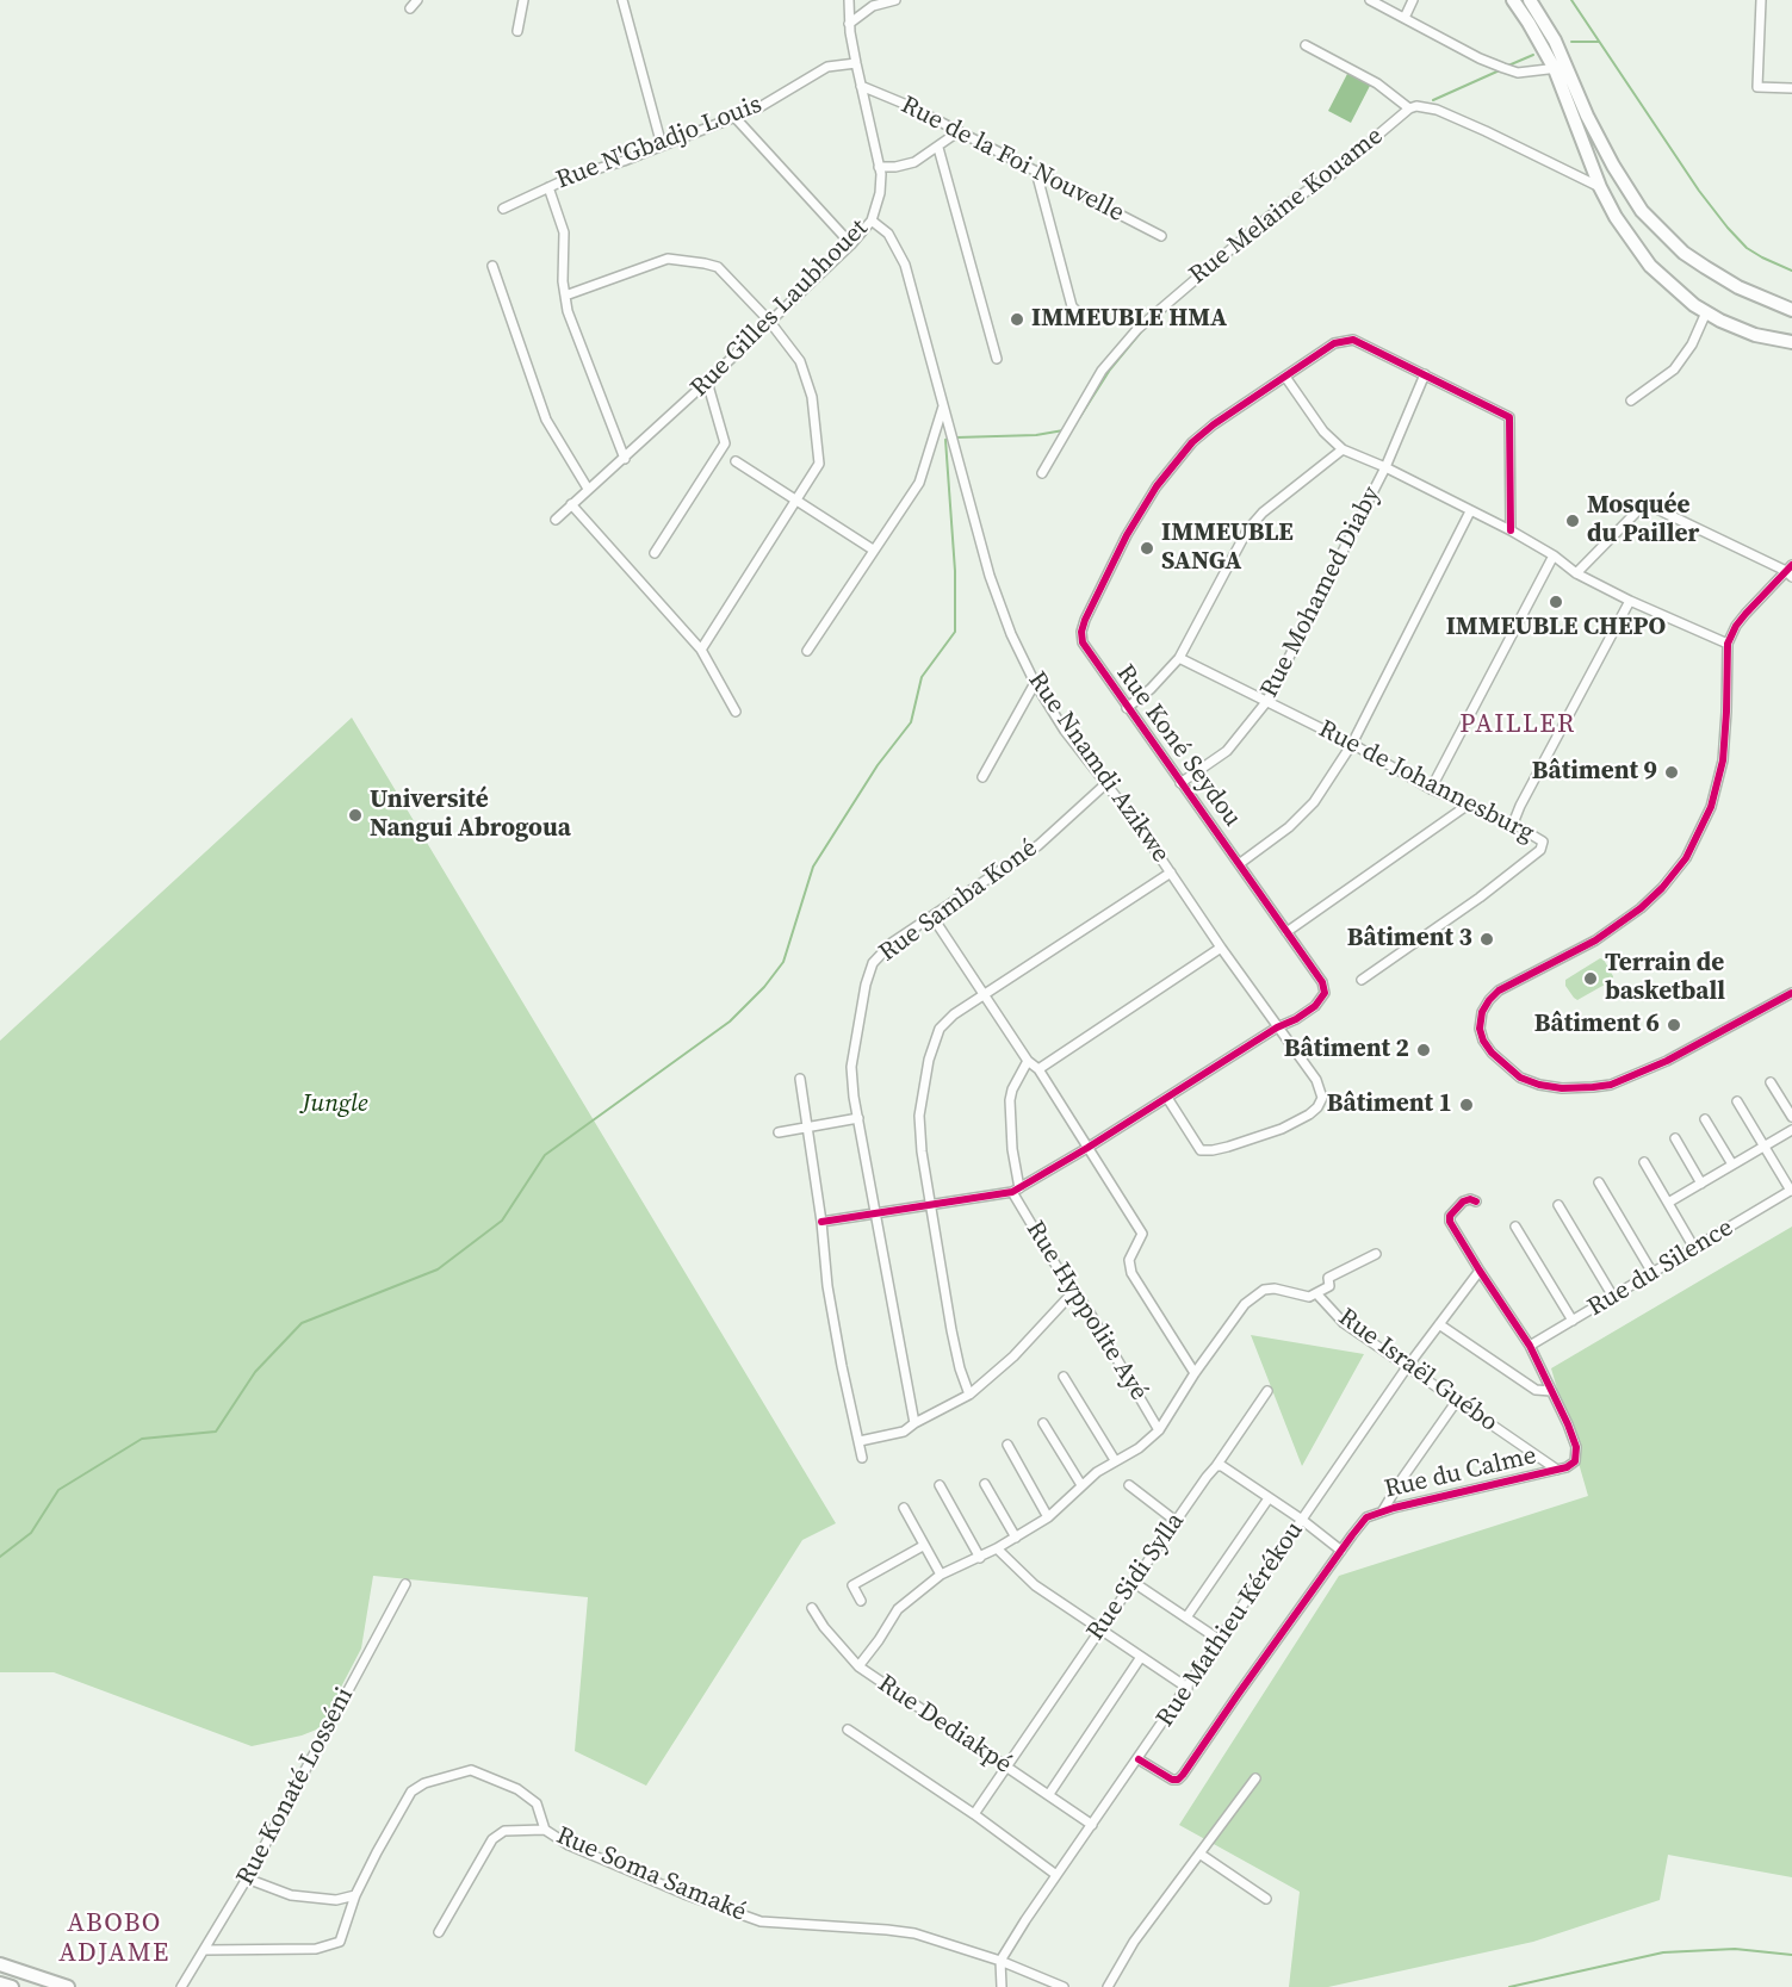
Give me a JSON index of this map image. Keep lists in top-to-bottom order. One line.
{"streets":{"street":["Rue N'Gbadjo Louis","Rue de la Foi Nouvelle","Rue Melaine Kouame","Rue Gilles Laubhouet","Rue Mohamed Diaby","Rue Koné Seydou","Rue Nnamdi Azikwe","Rue de Johannesburg","Rue Samba Koné","Rue du Silence","Rue Hyppolite Ayé","Rue Israël Guébo","Rue du Calme","Rue Sidi Sylla","Rue Mathieu Kérékou","Rue Dediakpé","Rue Konaté Losséni","Rue Soma Samaké"]},"crossings":[["Rue N'Gbadjo Louis","Rue Gilles Laubhouet"],["Rue de la Foi Nouvelle","Rue Gilles Laubhouet"],["Rue Gilles Laubhouet","Rue Nnamdi Azikwe"],["Rue Mohamed Diaby","Rue Koné Seydou"],["Rue Mohamed Diaby","Rue de Johannesburg"],["Rue Koné Seydou","Rue Nnamdi Azikwe"],["Rue Koné Seydou","Rue Samba Koné"],["Rue Koné Seydou","Rue Hyppolite Ayé"],["Rue Nnamdi Azikwe","Rue Samba Koné"],["Rue du Silence","Rue du Calme"],["Rue Israël Guébo","Rue du Calme"],["Rue Israël Guébo","Rue Mathieu Kérékou"],["Rue du Calme","Rue Mathieu Kérékou"],["Rue Sidi Sylla","Rue Dediakpé"],["Rue Mathieu Kérékou","Rue Dediakpé"],["Rue Mathieu Kérékou","Rue Soma Samaké"]],"districts":["PAILLER","ABOBO ADJAME"],"parks":["Jungle"],"places":["IMMEUBLE HMA","Mosquée du Pailler","IMMEUBLE SANGA","IMMEUBLE CHEPO","Bâtiment 9","Université Nangui Abrogoua","Bâtiment 3","Terrain de basketball","Bâtiment 6","Bâtiment 2","Bâtiment 1"]}
